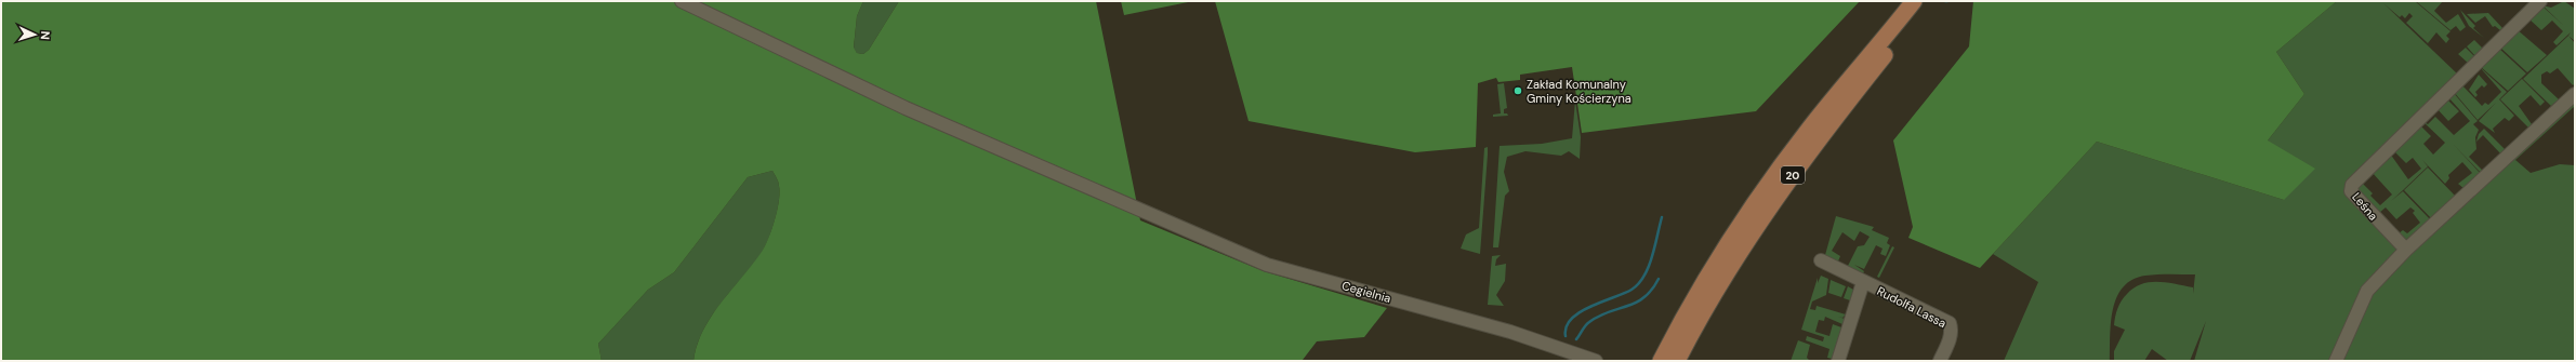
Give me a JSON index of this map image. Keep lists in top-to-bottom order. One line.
{"streets":{"main road":["20"],"street":["Leśna","Cegielnia","Rudolfa Lassa"]},"places":["Zakład Komunalny Gminy Kościerzyna"],"north":"right"}
